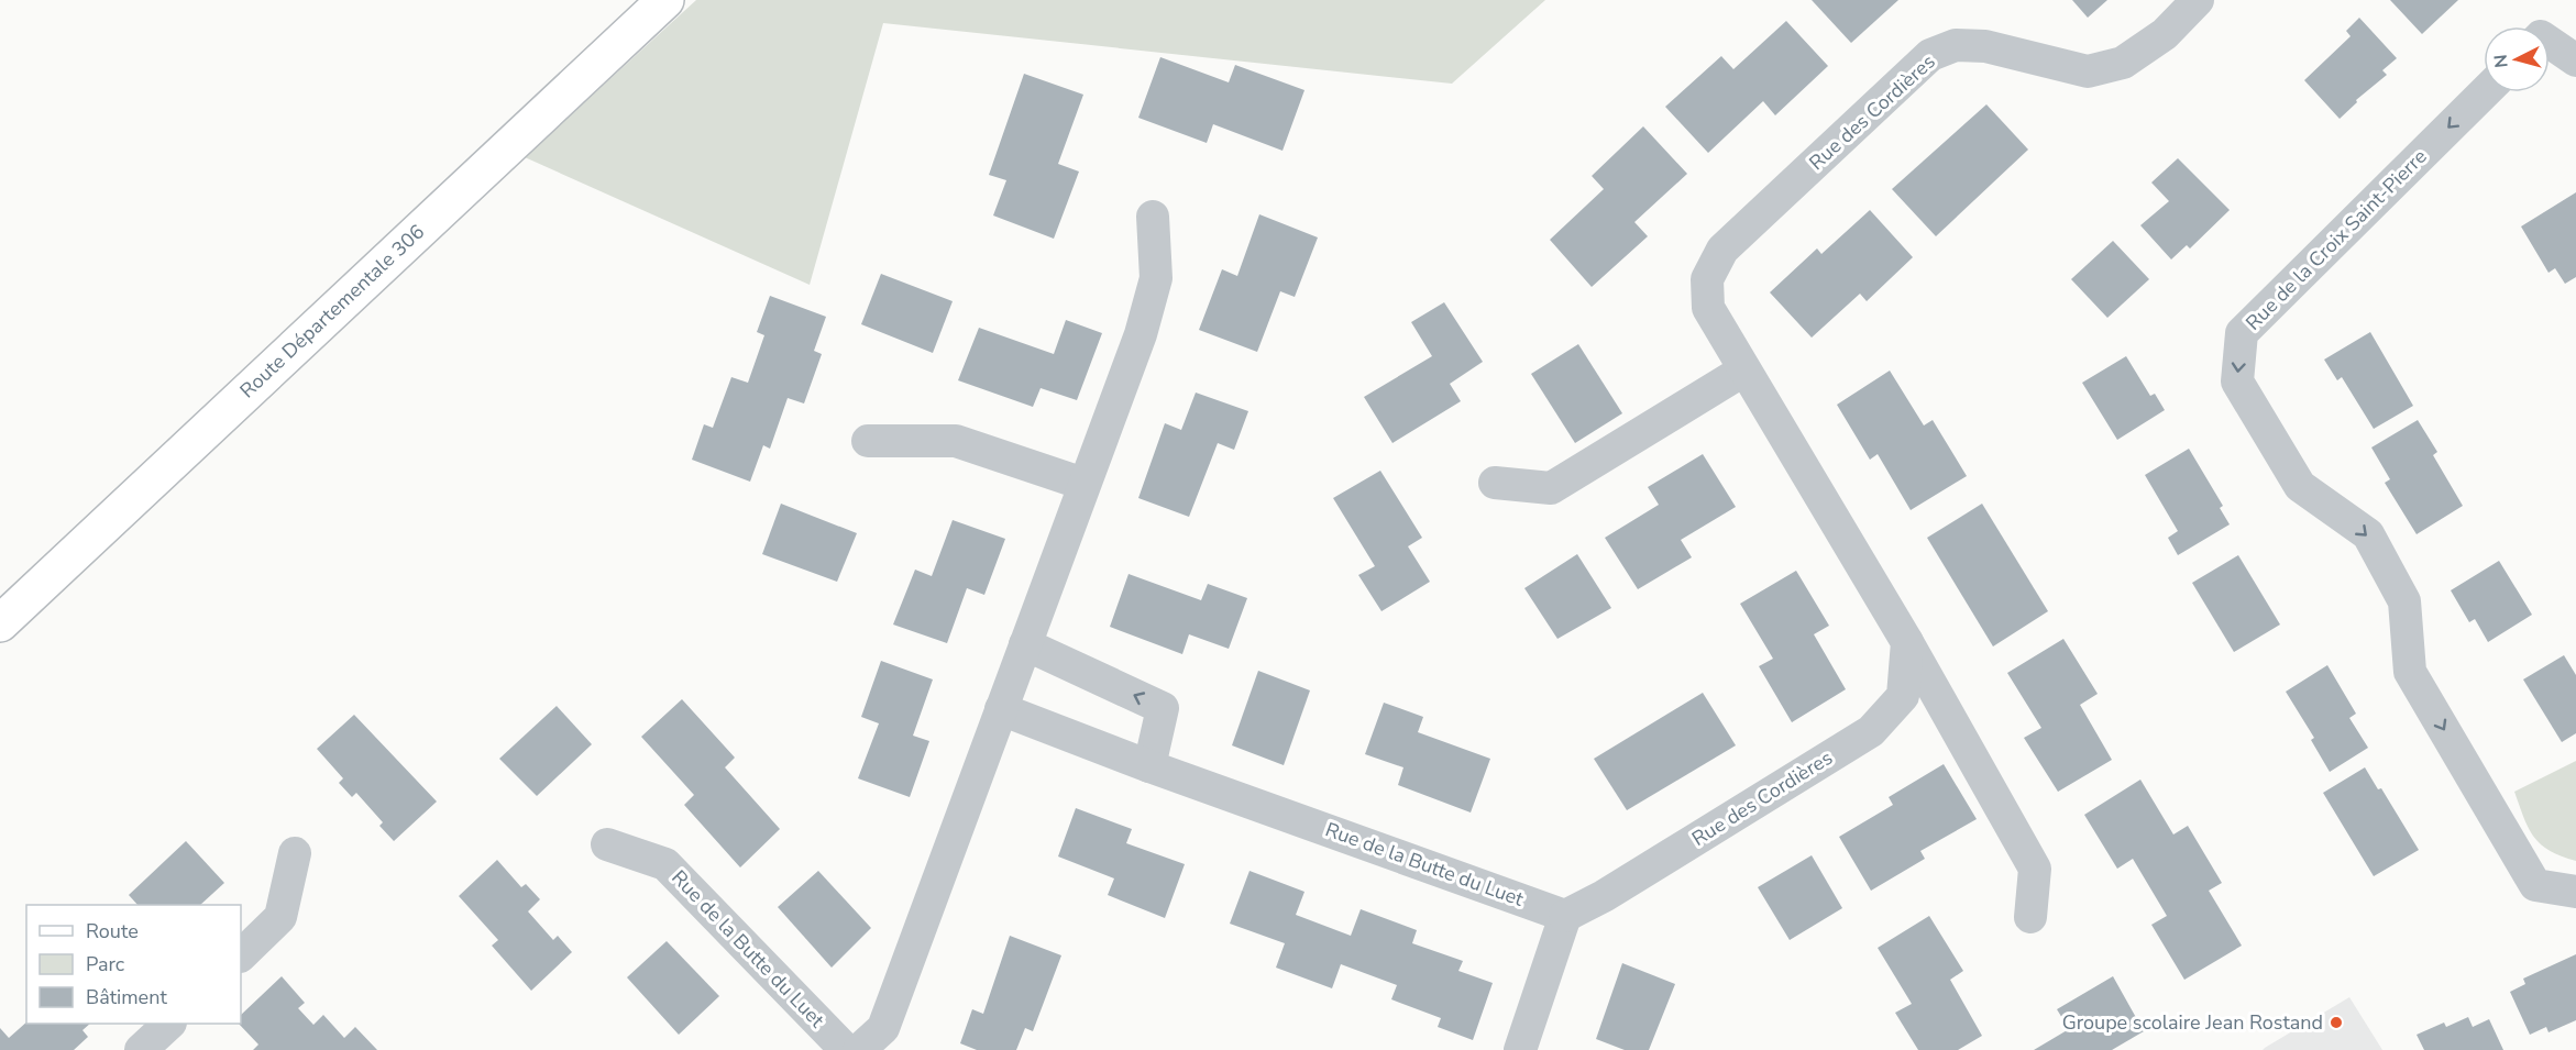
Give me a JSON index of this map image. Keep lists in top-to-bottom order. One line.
{"streets":{"main road":["Route Départementale 306"],"street":["Rue des Cordières","Rue de la Croix Saint-Pierre","Rue de la Butte du Luet"]},"crossings":[["Rue des Cordières","Rue de la Butte du Luet"]],"places":["Groupe scolaire Jean Rostand"],"legend":["Route","Parc","Bâtiment"],"north":"left"}
